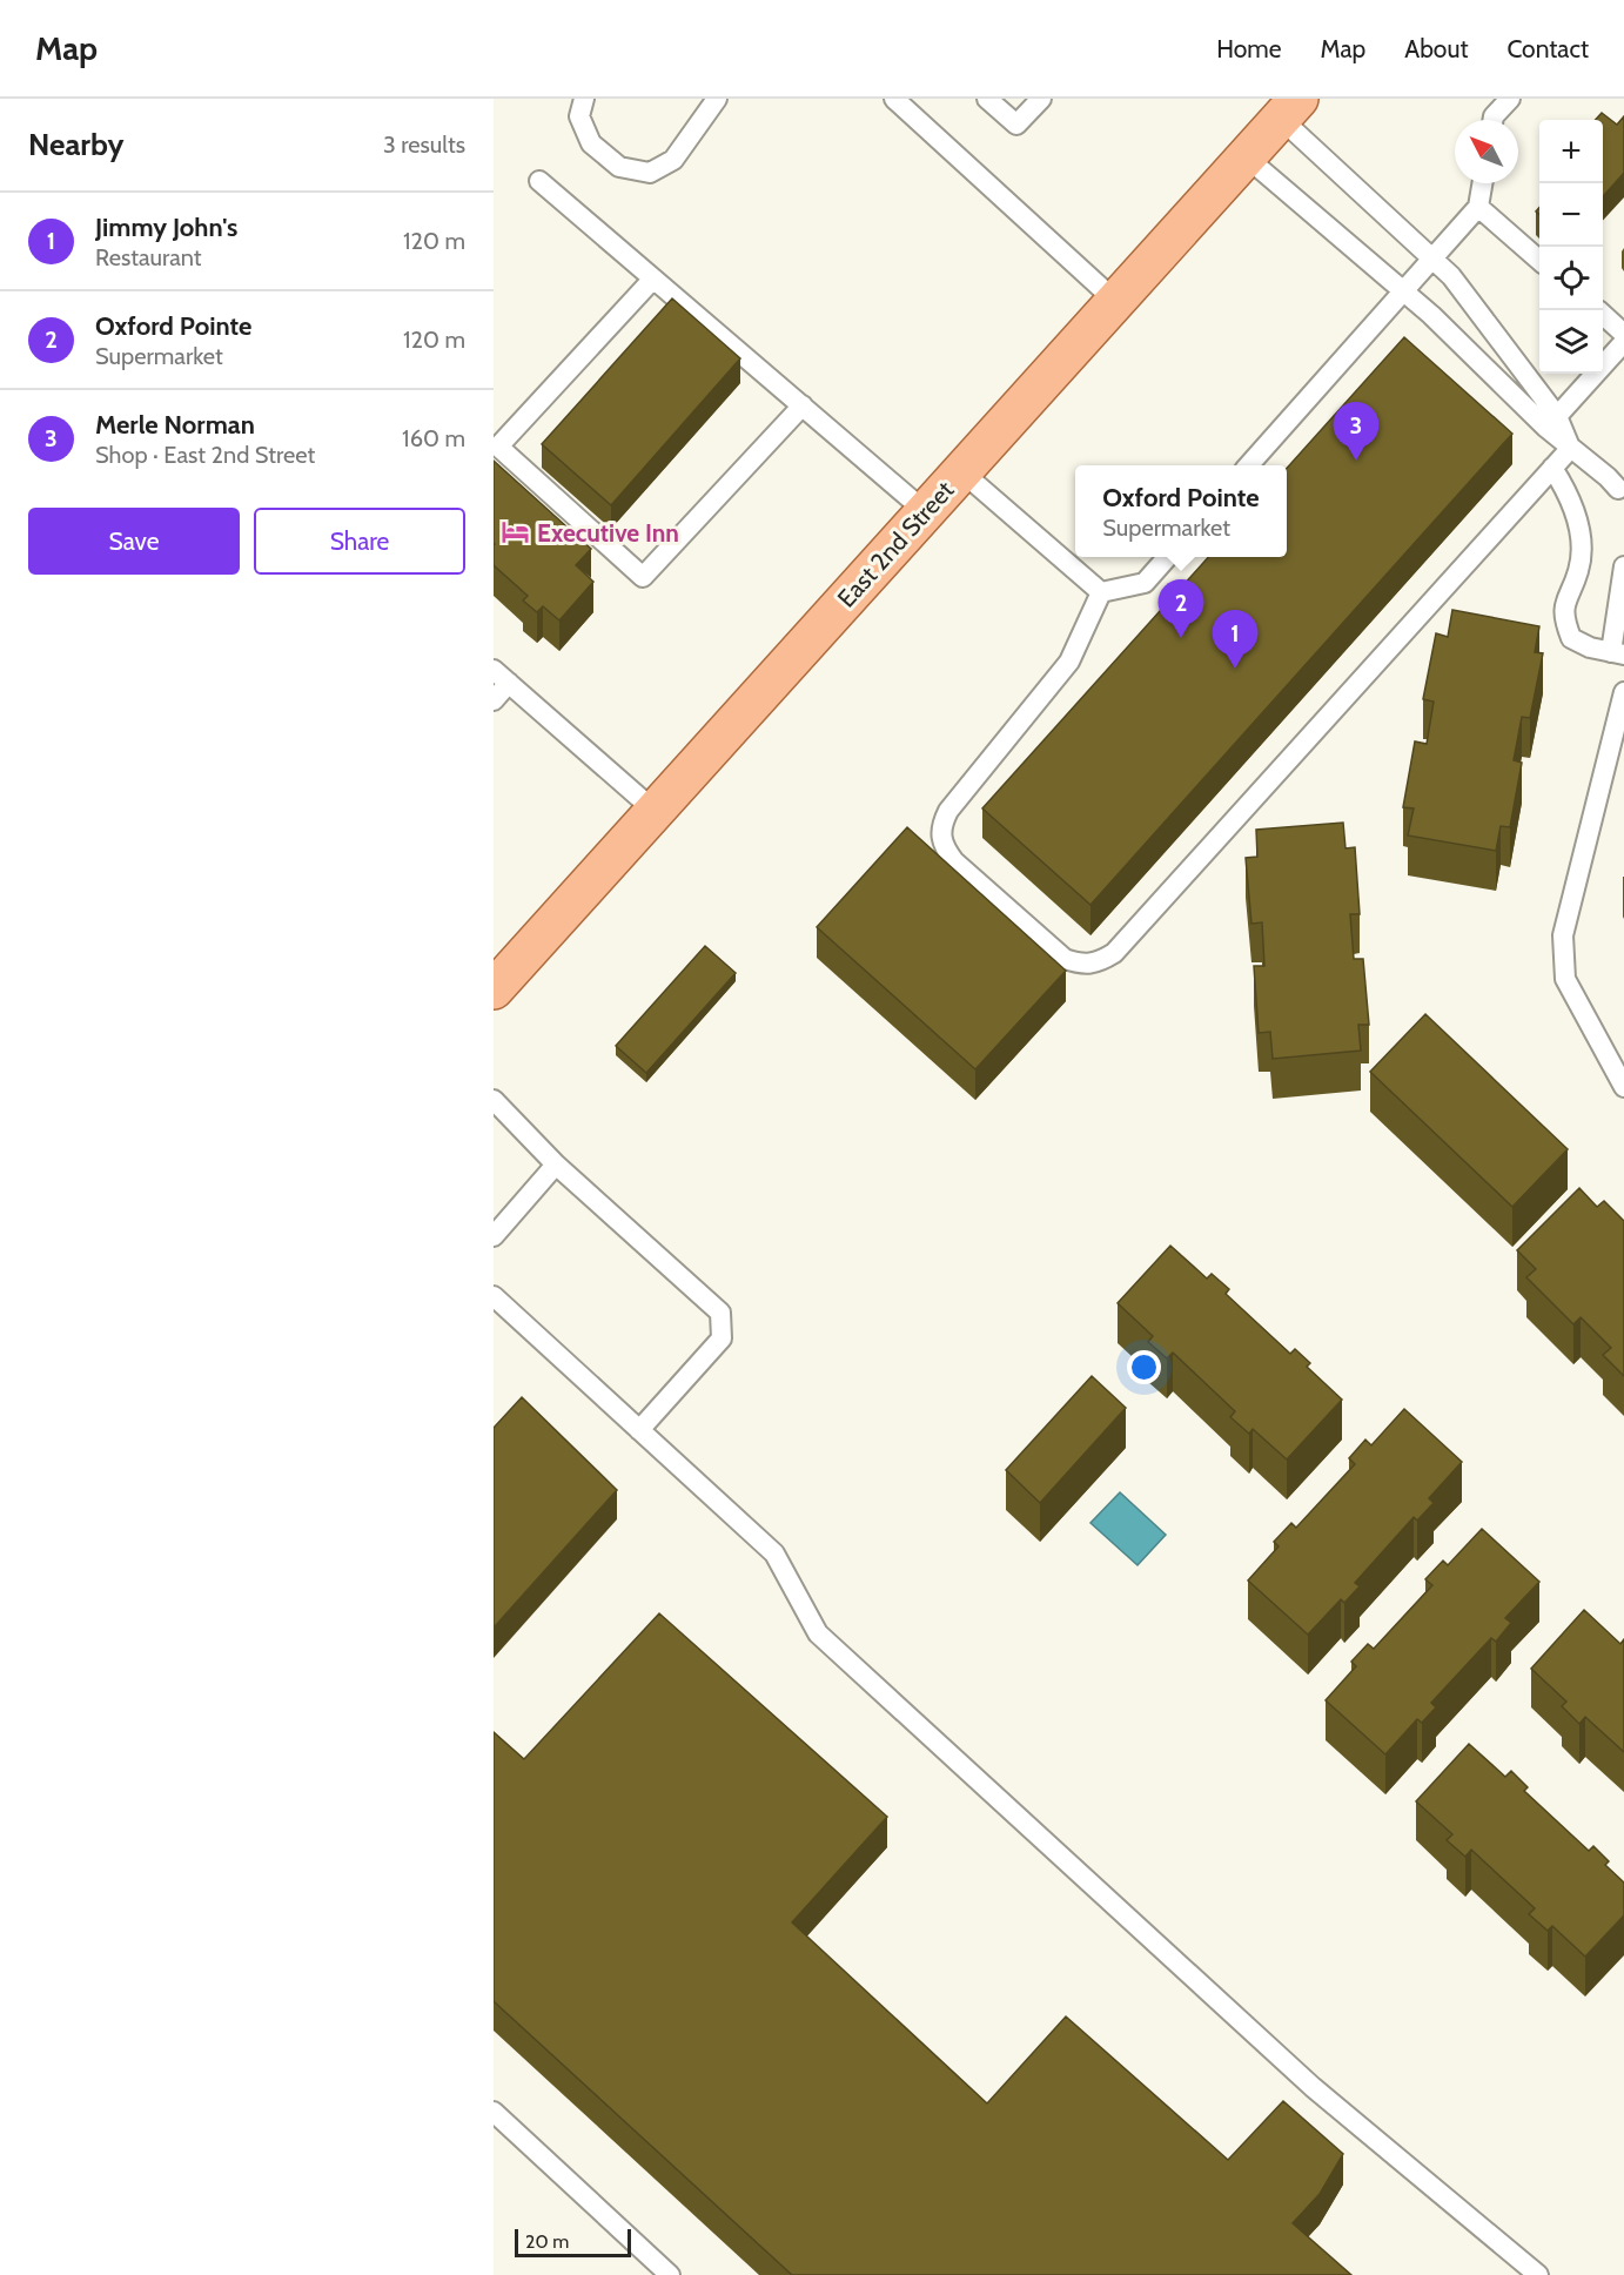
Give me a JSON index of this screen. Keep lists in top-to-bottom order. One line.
{"streets":{"main road":["East 2nd Street"]},"places":{"hotel":["Executive Inn"]},"scale_bar":"20 m","north":"top left","page":{"header":"Map","nav":["Home","Map","About","Contact"],"heading":["Nearby","3 results"],"map_buttons":["+","−"],"list":[{"mark":"1","name":"Jimmy John's","note":"Restaurant","value":"120 m"},{"mark":"2","name":"Oxford Pointe","note":"Supermarket","value":"120 m"},{"mark":"3","name":"Merle Norman","note":"Shop · East 2nd Street","value":"160 m"}],"pins":["3","2","1"],"popup":["Oxford Pointe","Supermarket"],"buttons":["Save","Share"],"scale":"20 m"}}
